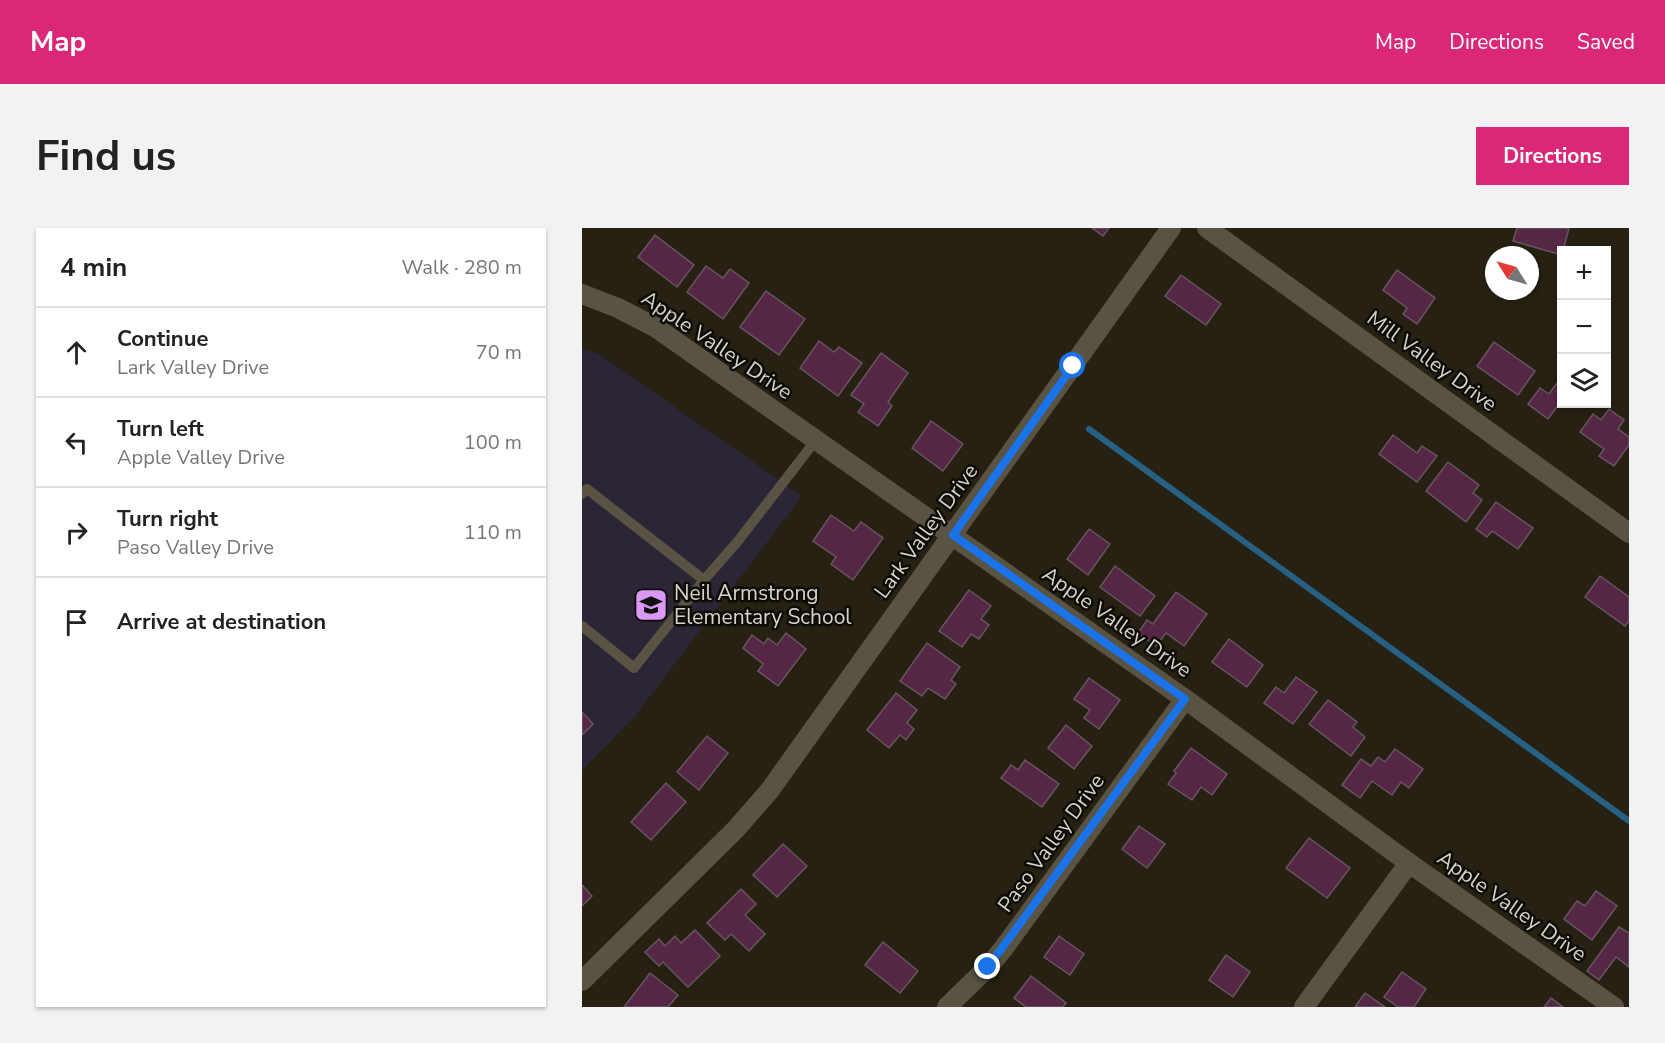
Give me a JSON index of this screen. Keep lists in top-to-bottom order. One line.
{"streets":{"street":["Apple Valley Drive","Mill Valley Drive","Lark Valley Drive","Paso Valley Drive"]},"crossings":[["Apple Valley Drive","Lark Valley Drive"],["Apple Valley Drive","Paso Valley Drive"]],"places":{"school or university":["Neil Armstrong Elementary School"]},"north":"top left","page":{"header":"Map","nav":["Map","Directions","Saved"],"buttons":"Directions","title":"Find us","heading":["4 min","Walk · 280 m"],"map_buttons":["+","−"],"list":[["Continue","Lark Valley Drive","70 m"],["Turn left","Apple Valley Drive","100 m"],["Turn right","Paso Valley Drive","110 m"],"Arrive at destination"]}}
